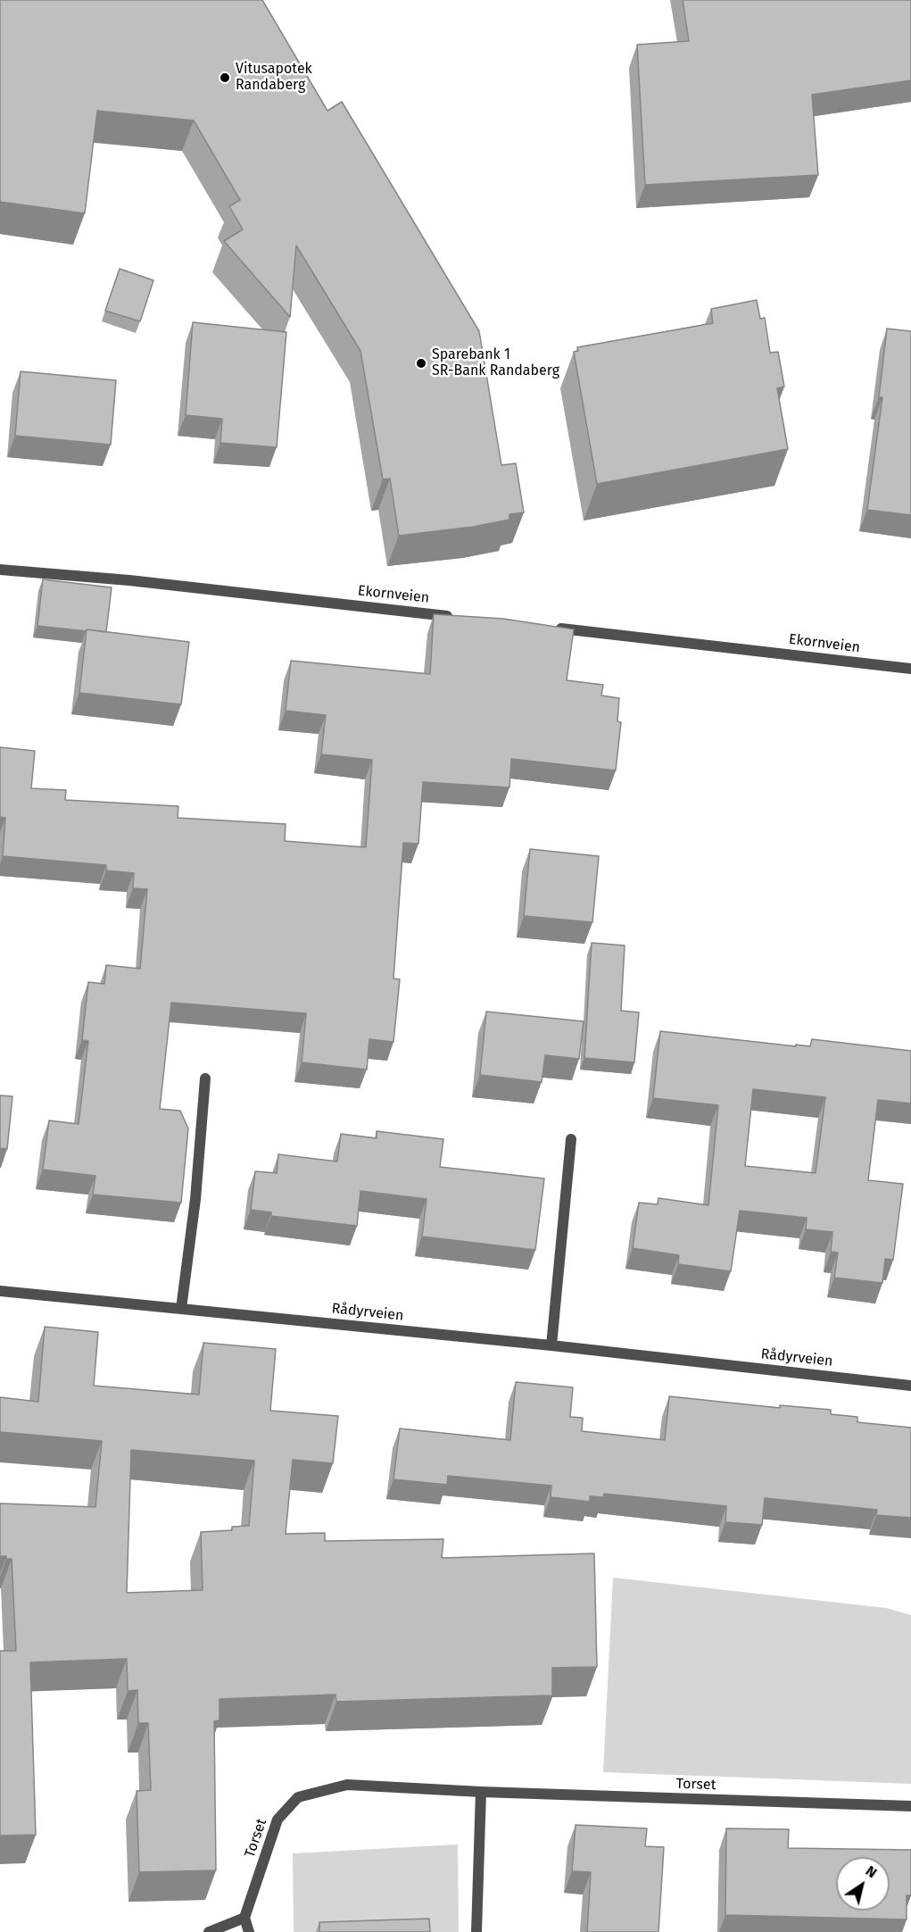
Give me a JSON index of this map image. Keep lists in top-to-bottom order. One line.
{"streets":{"street":["Ekornveien","Rådyrveien","Torset"]},"places":["Vitusapotek Randaberg","Sparebank 1 SR-Bank Randaberg"],"north":"top right"}
